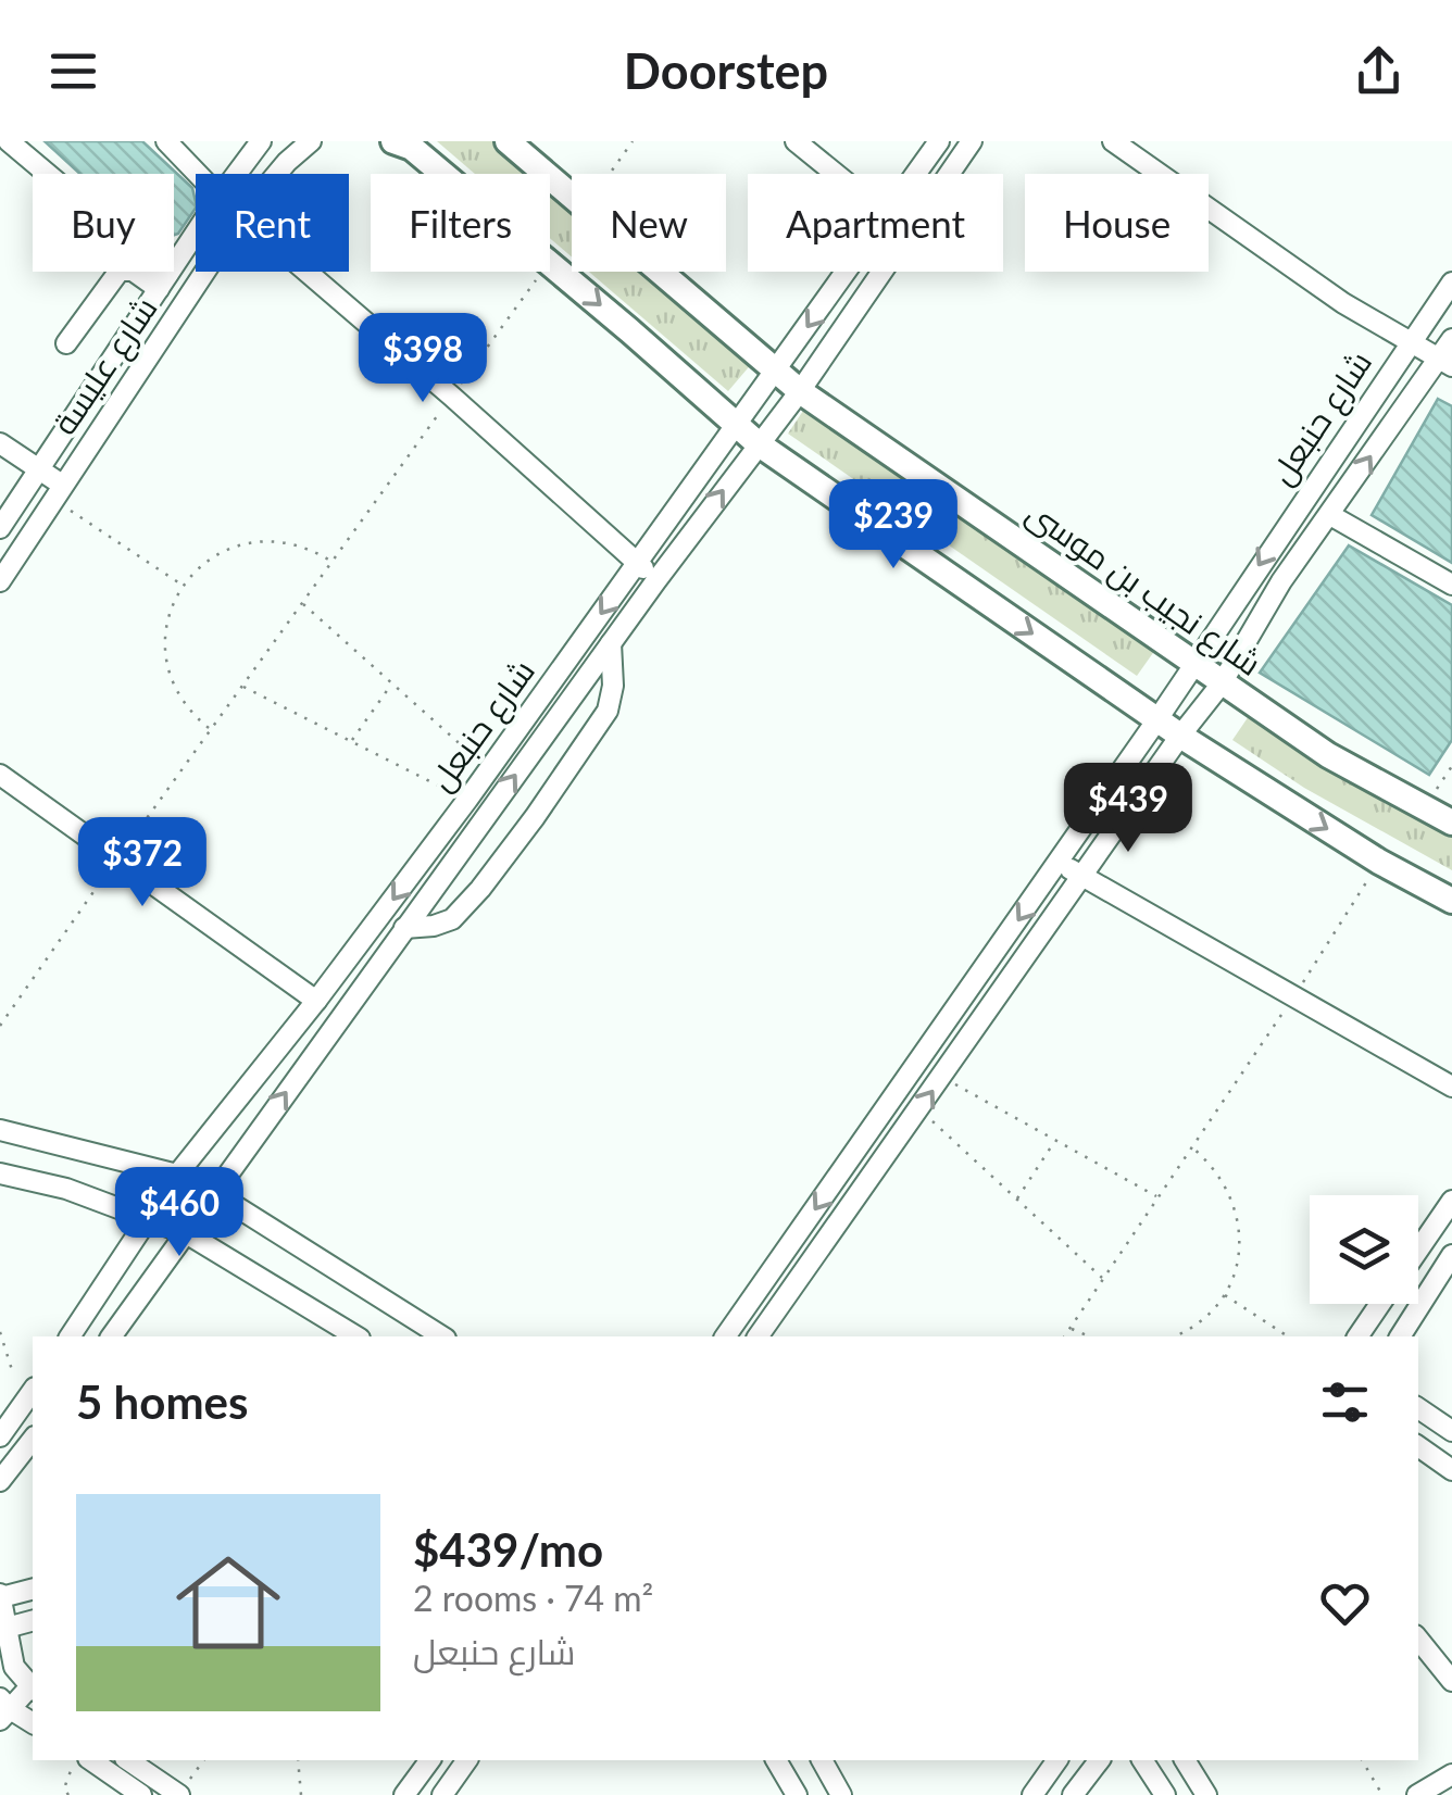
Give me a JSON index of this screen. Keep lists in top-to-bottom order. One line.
{"streets":{"main road":["شارع نجيب بن موسى"],"street":["شارع عليسة","شارع حنبعل"]},"crossings":[["شارع حنبعل","شارع نجيب بن موسى"]],"page":{"header":"Doorstep","chip":["Buy","Rent","Filters","New","Apartment","House"],"price":["$398","$239","$439","$372","$460"],"heading":"5 homes","list":[{"name":"$439/mo","note":"2 rooms · 74 m² · شارع حنبعل"}]}}
